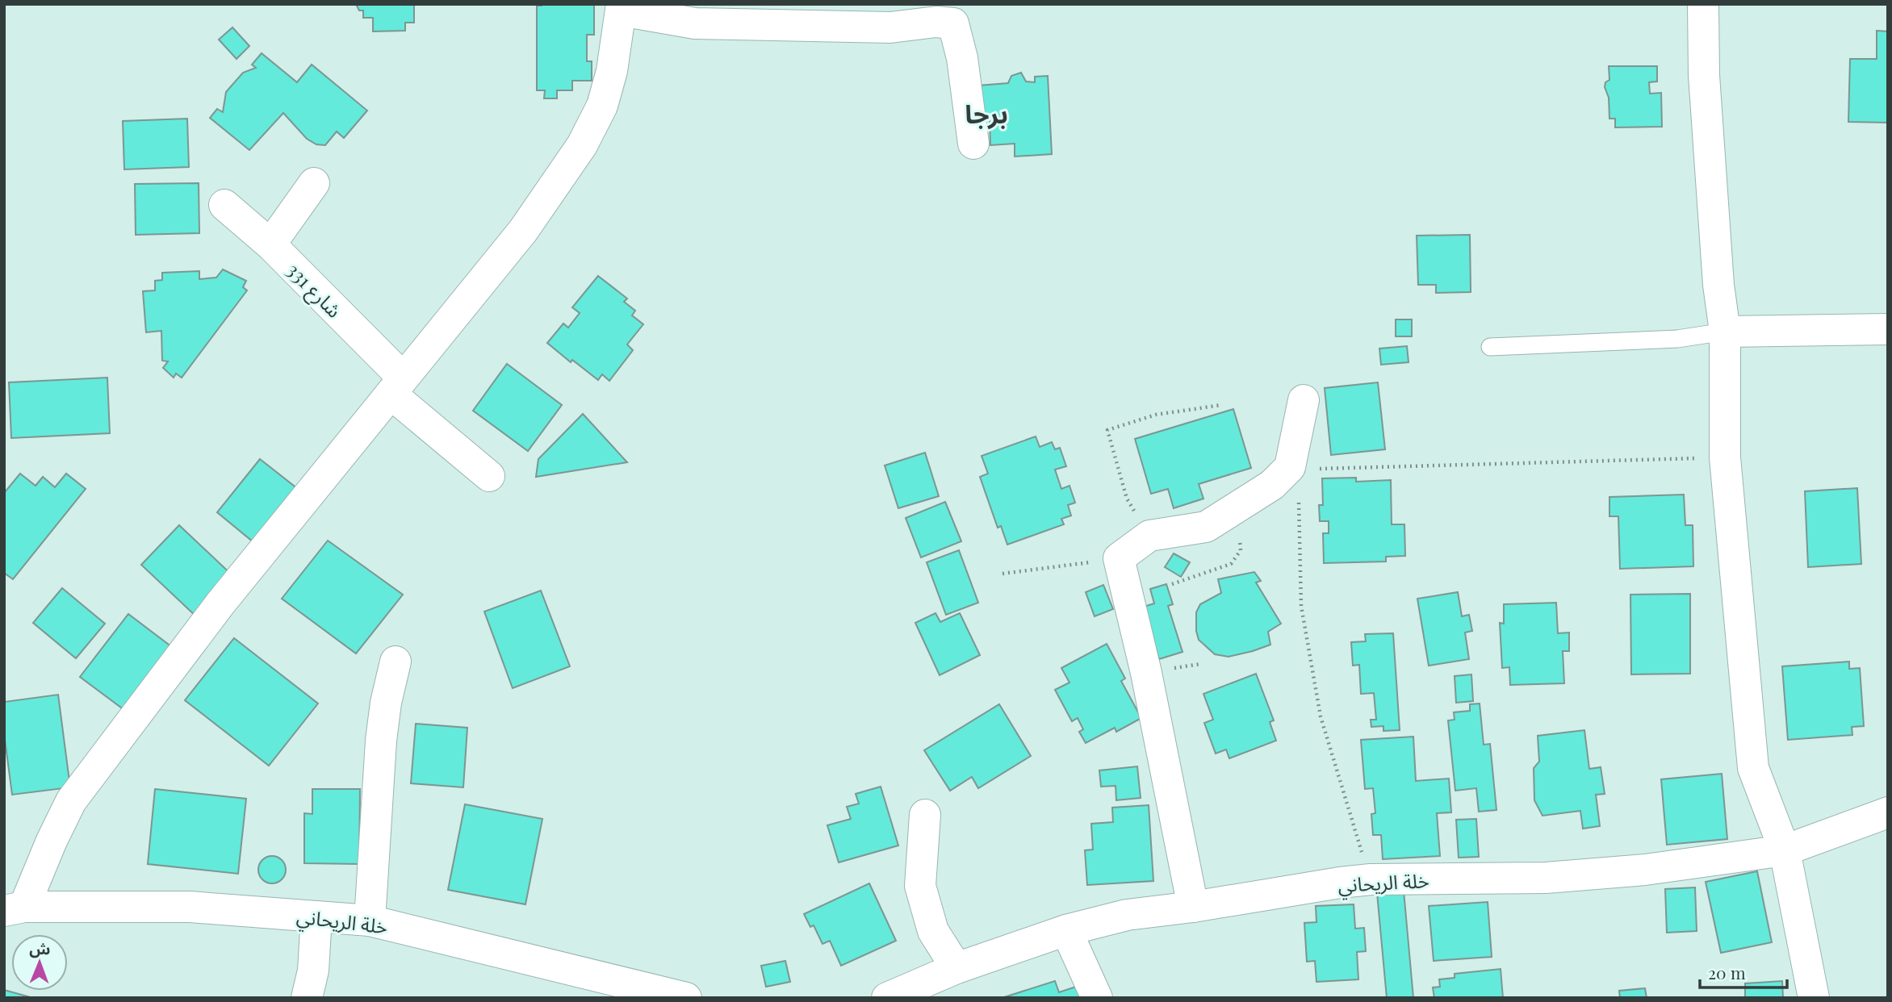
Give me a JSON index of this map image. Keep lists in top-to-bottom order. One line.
{"streets":{"street":["شارع 331","خلة الريحاني"]},"districts":["برجا"],"scale_bar":"20 m","north":"top"}
